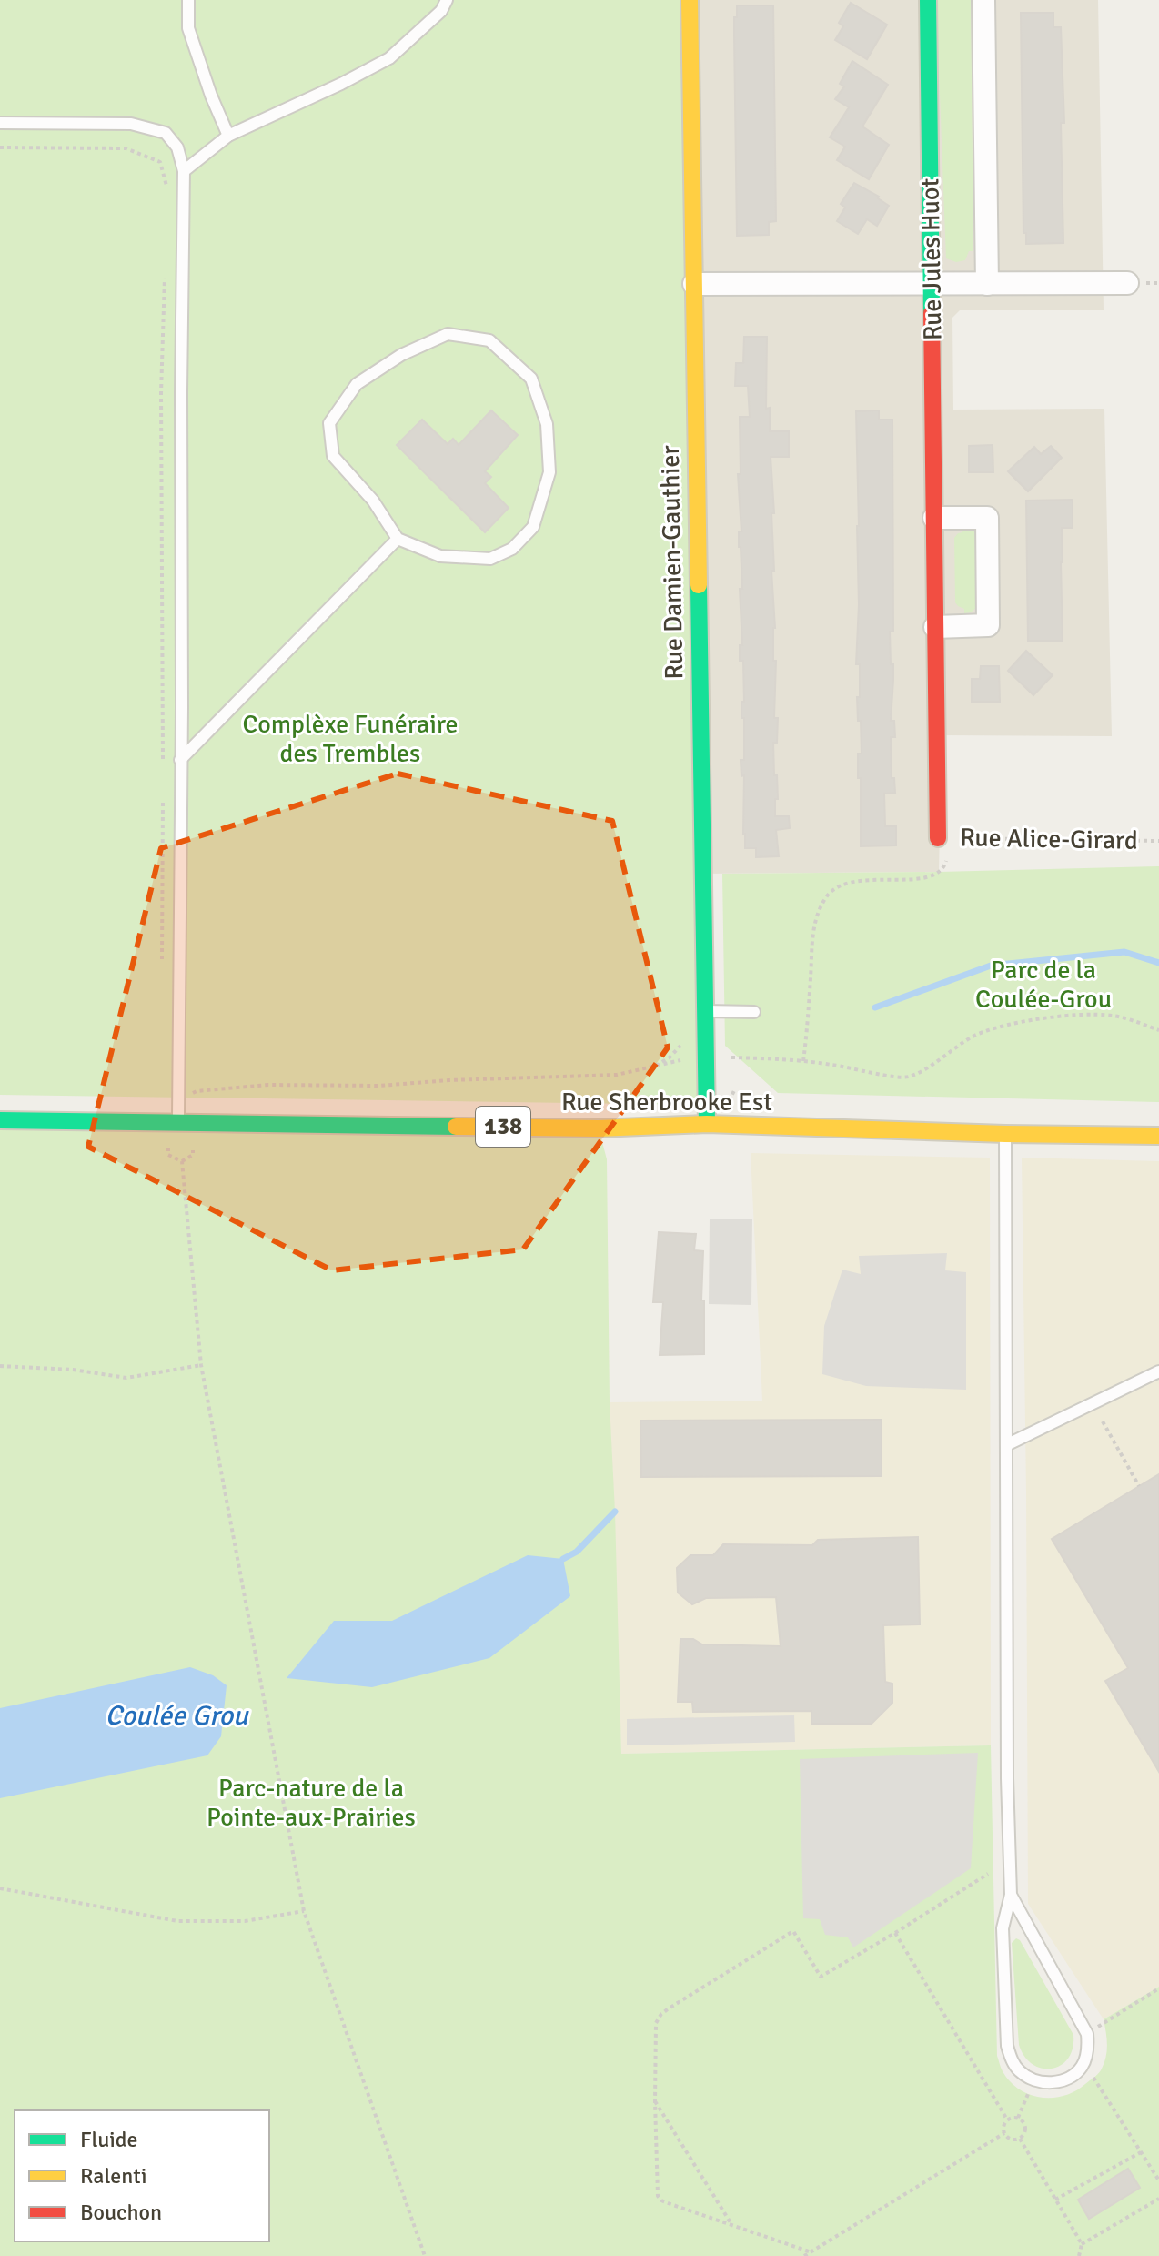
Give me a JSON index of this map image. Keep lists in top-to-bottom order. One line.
{"streets":{"street":["Rue Jules Huot","Rue Damien-Gauthier","Rue Sherbrooke Est","138"],"path":["Rue Alice-Girard"]},"crossings":[["Rue Jules Huot","Rue Alice-Girard"],["Rue Damien-Gauthier","Rue Sherbrooke Est"]],"water":["Coulée Grou"],"parks":["Complèxe Funéraire des Trembles","Parc de la Coulée-Grou","Parc-nature de la Pointe-aux-Prairies"],"legend":["Fluide","Ralenti","Bouchon"]}
